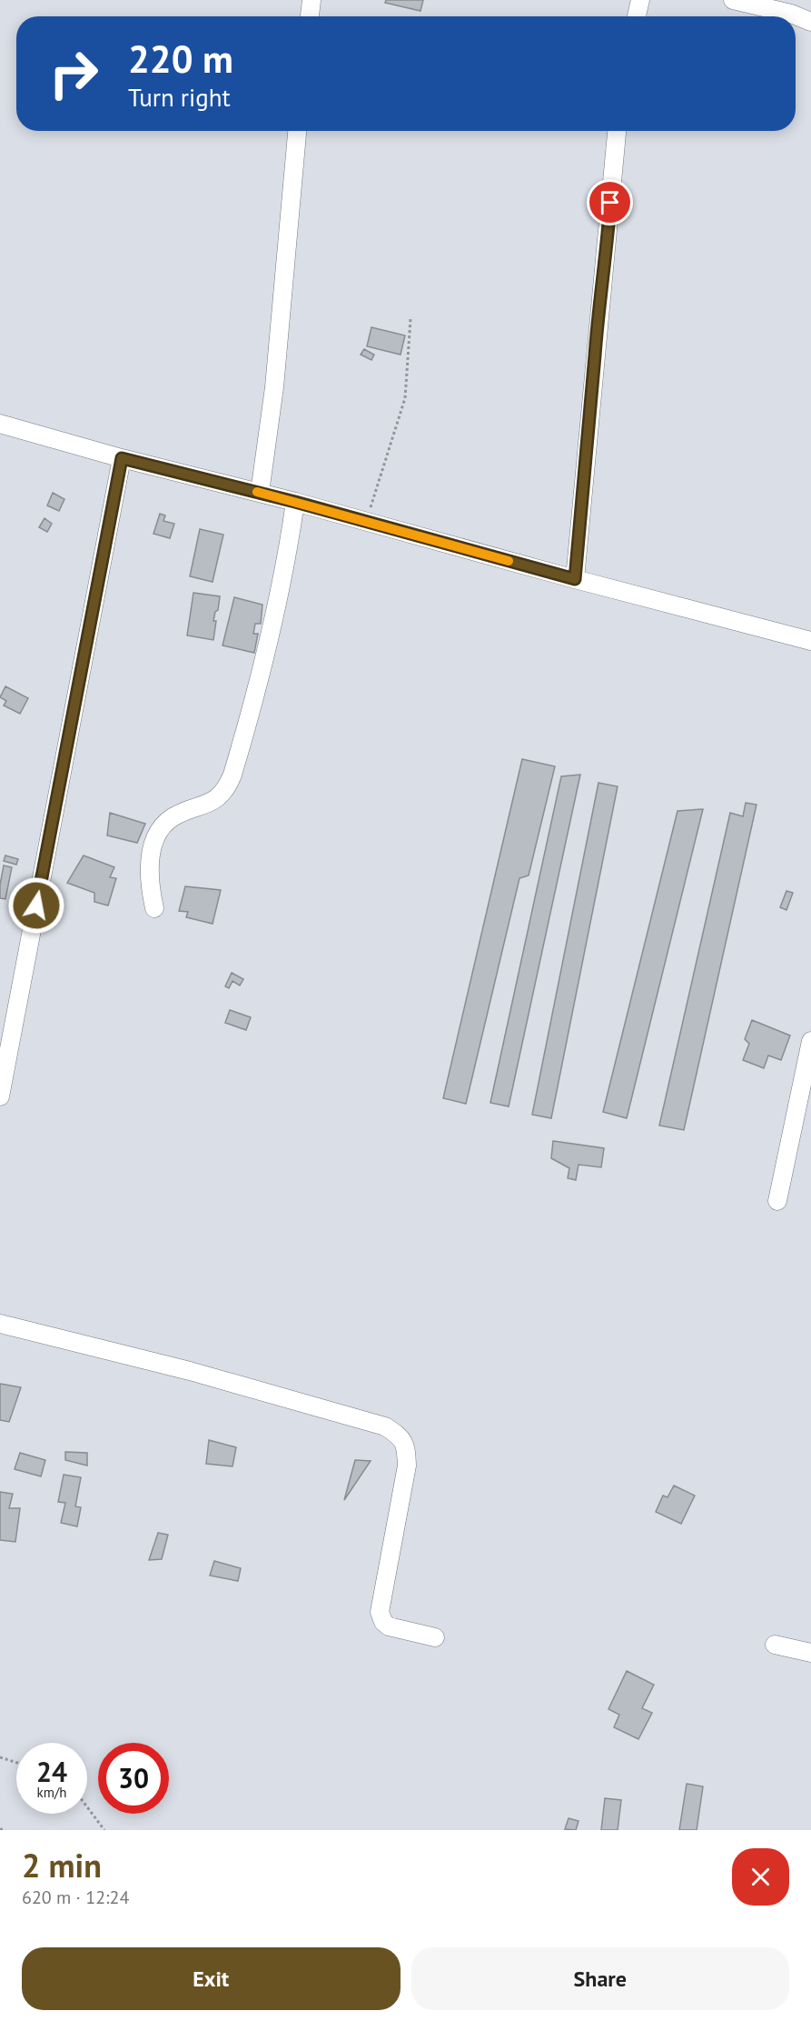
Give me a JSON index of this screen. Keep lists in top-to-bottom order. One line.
{"page":{"turn":["220 m","Turn right"],"speed":"24 km/h","limit":"30","heading":["2 min","620 m · 12:24"],"buttons":["Exit","Share"]}}
